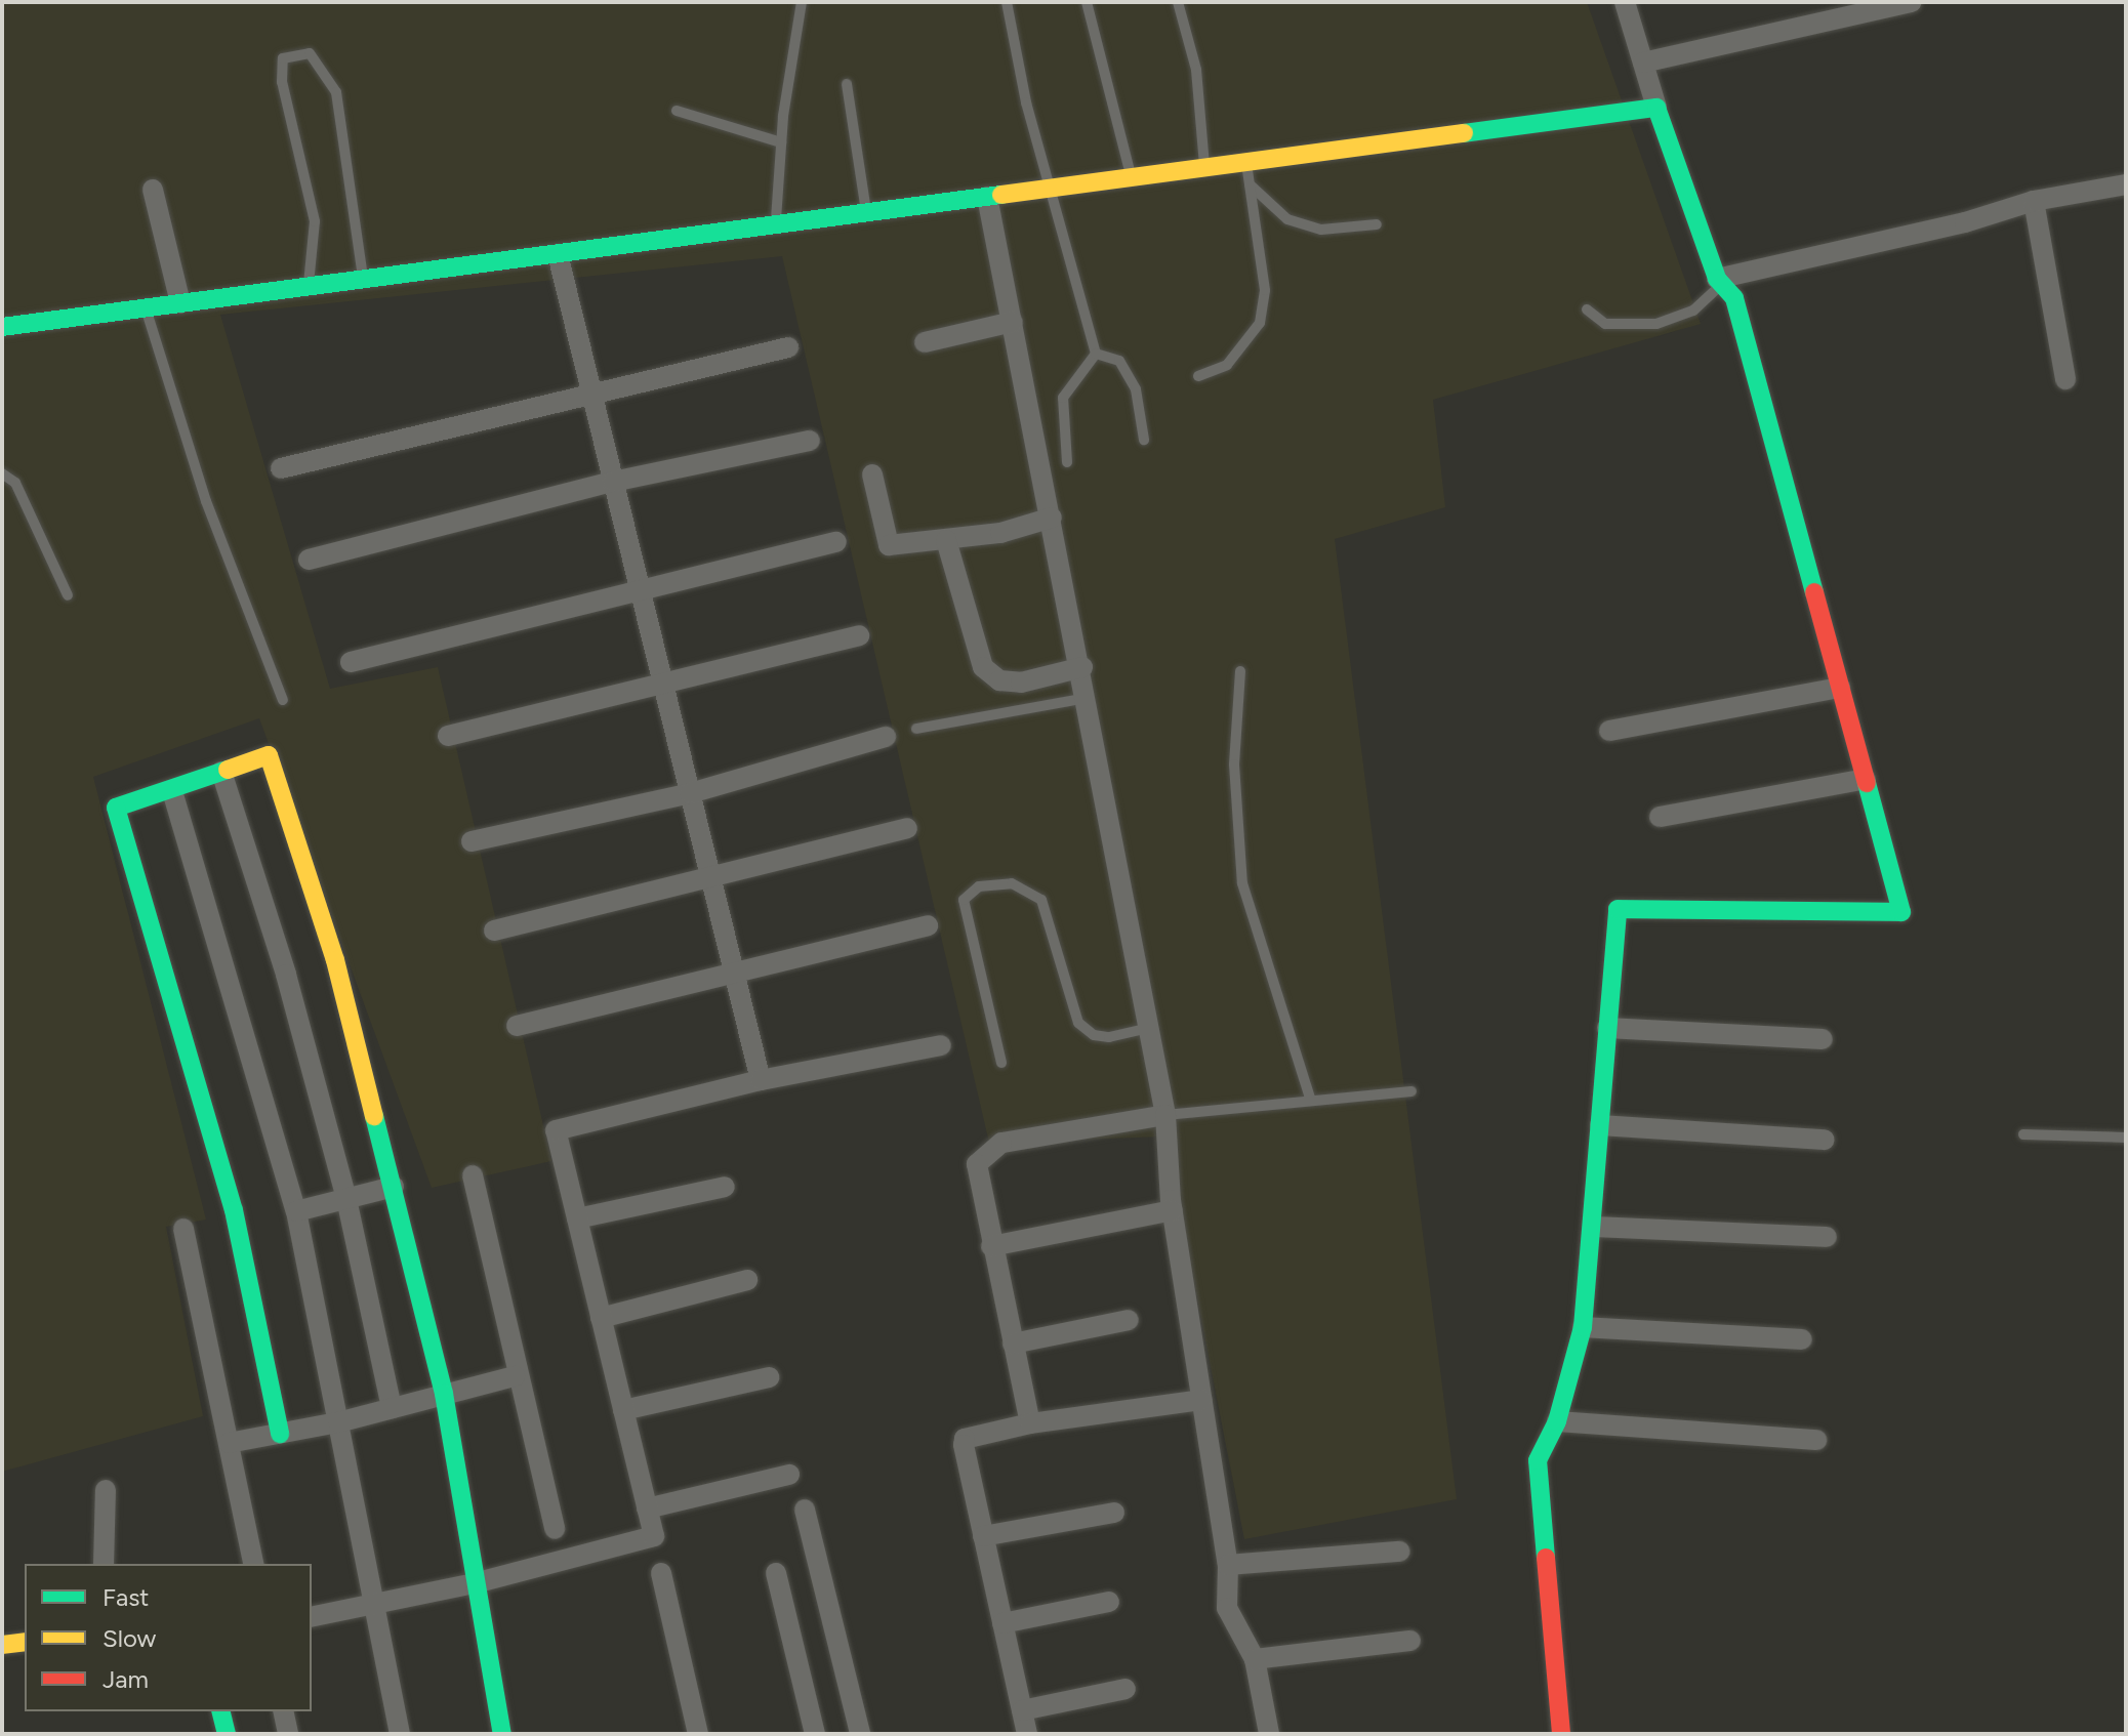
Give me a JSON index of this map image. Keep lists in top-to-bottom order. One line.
{"legend":["Fast","Slow","Jam"]}
